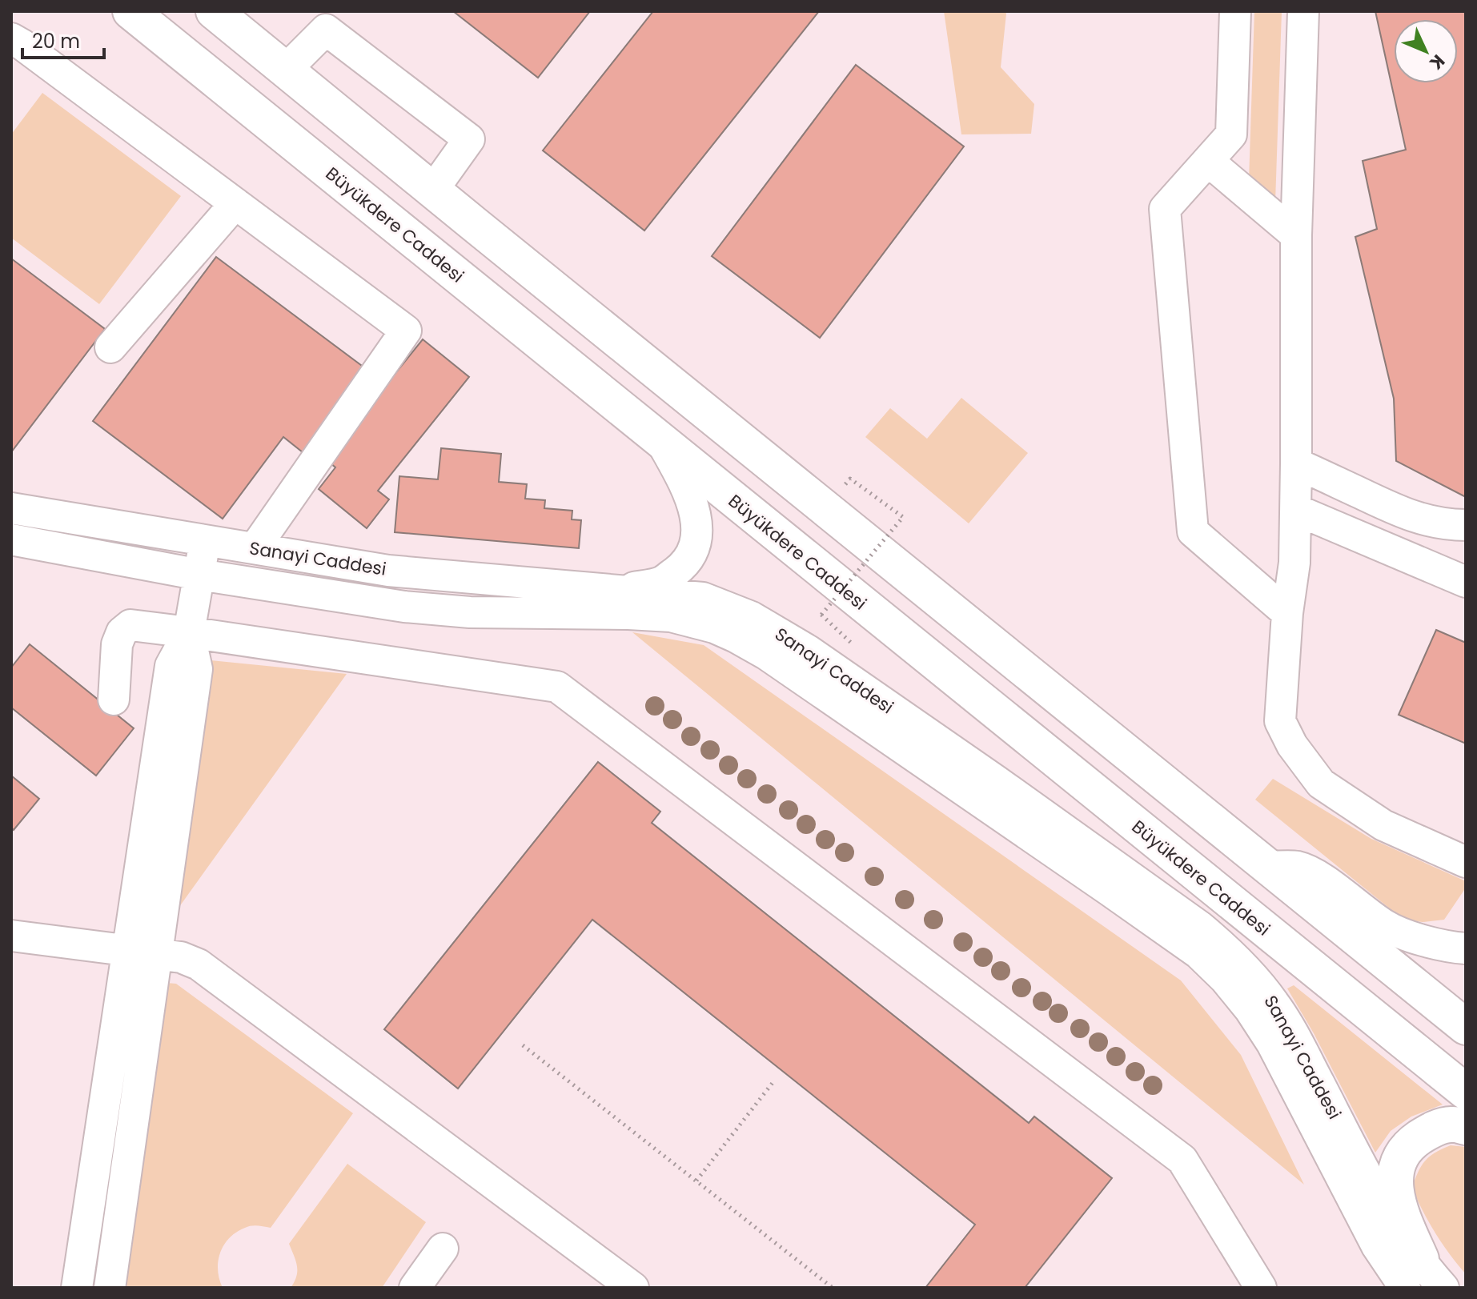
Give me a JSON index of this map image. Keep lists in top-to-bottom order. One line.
{"streets":{"main road":["Büyükdere Caddesi"],"street":["Sanayi Caddesi"]},"scale_bar":"20 m","north":"bottom right"}
